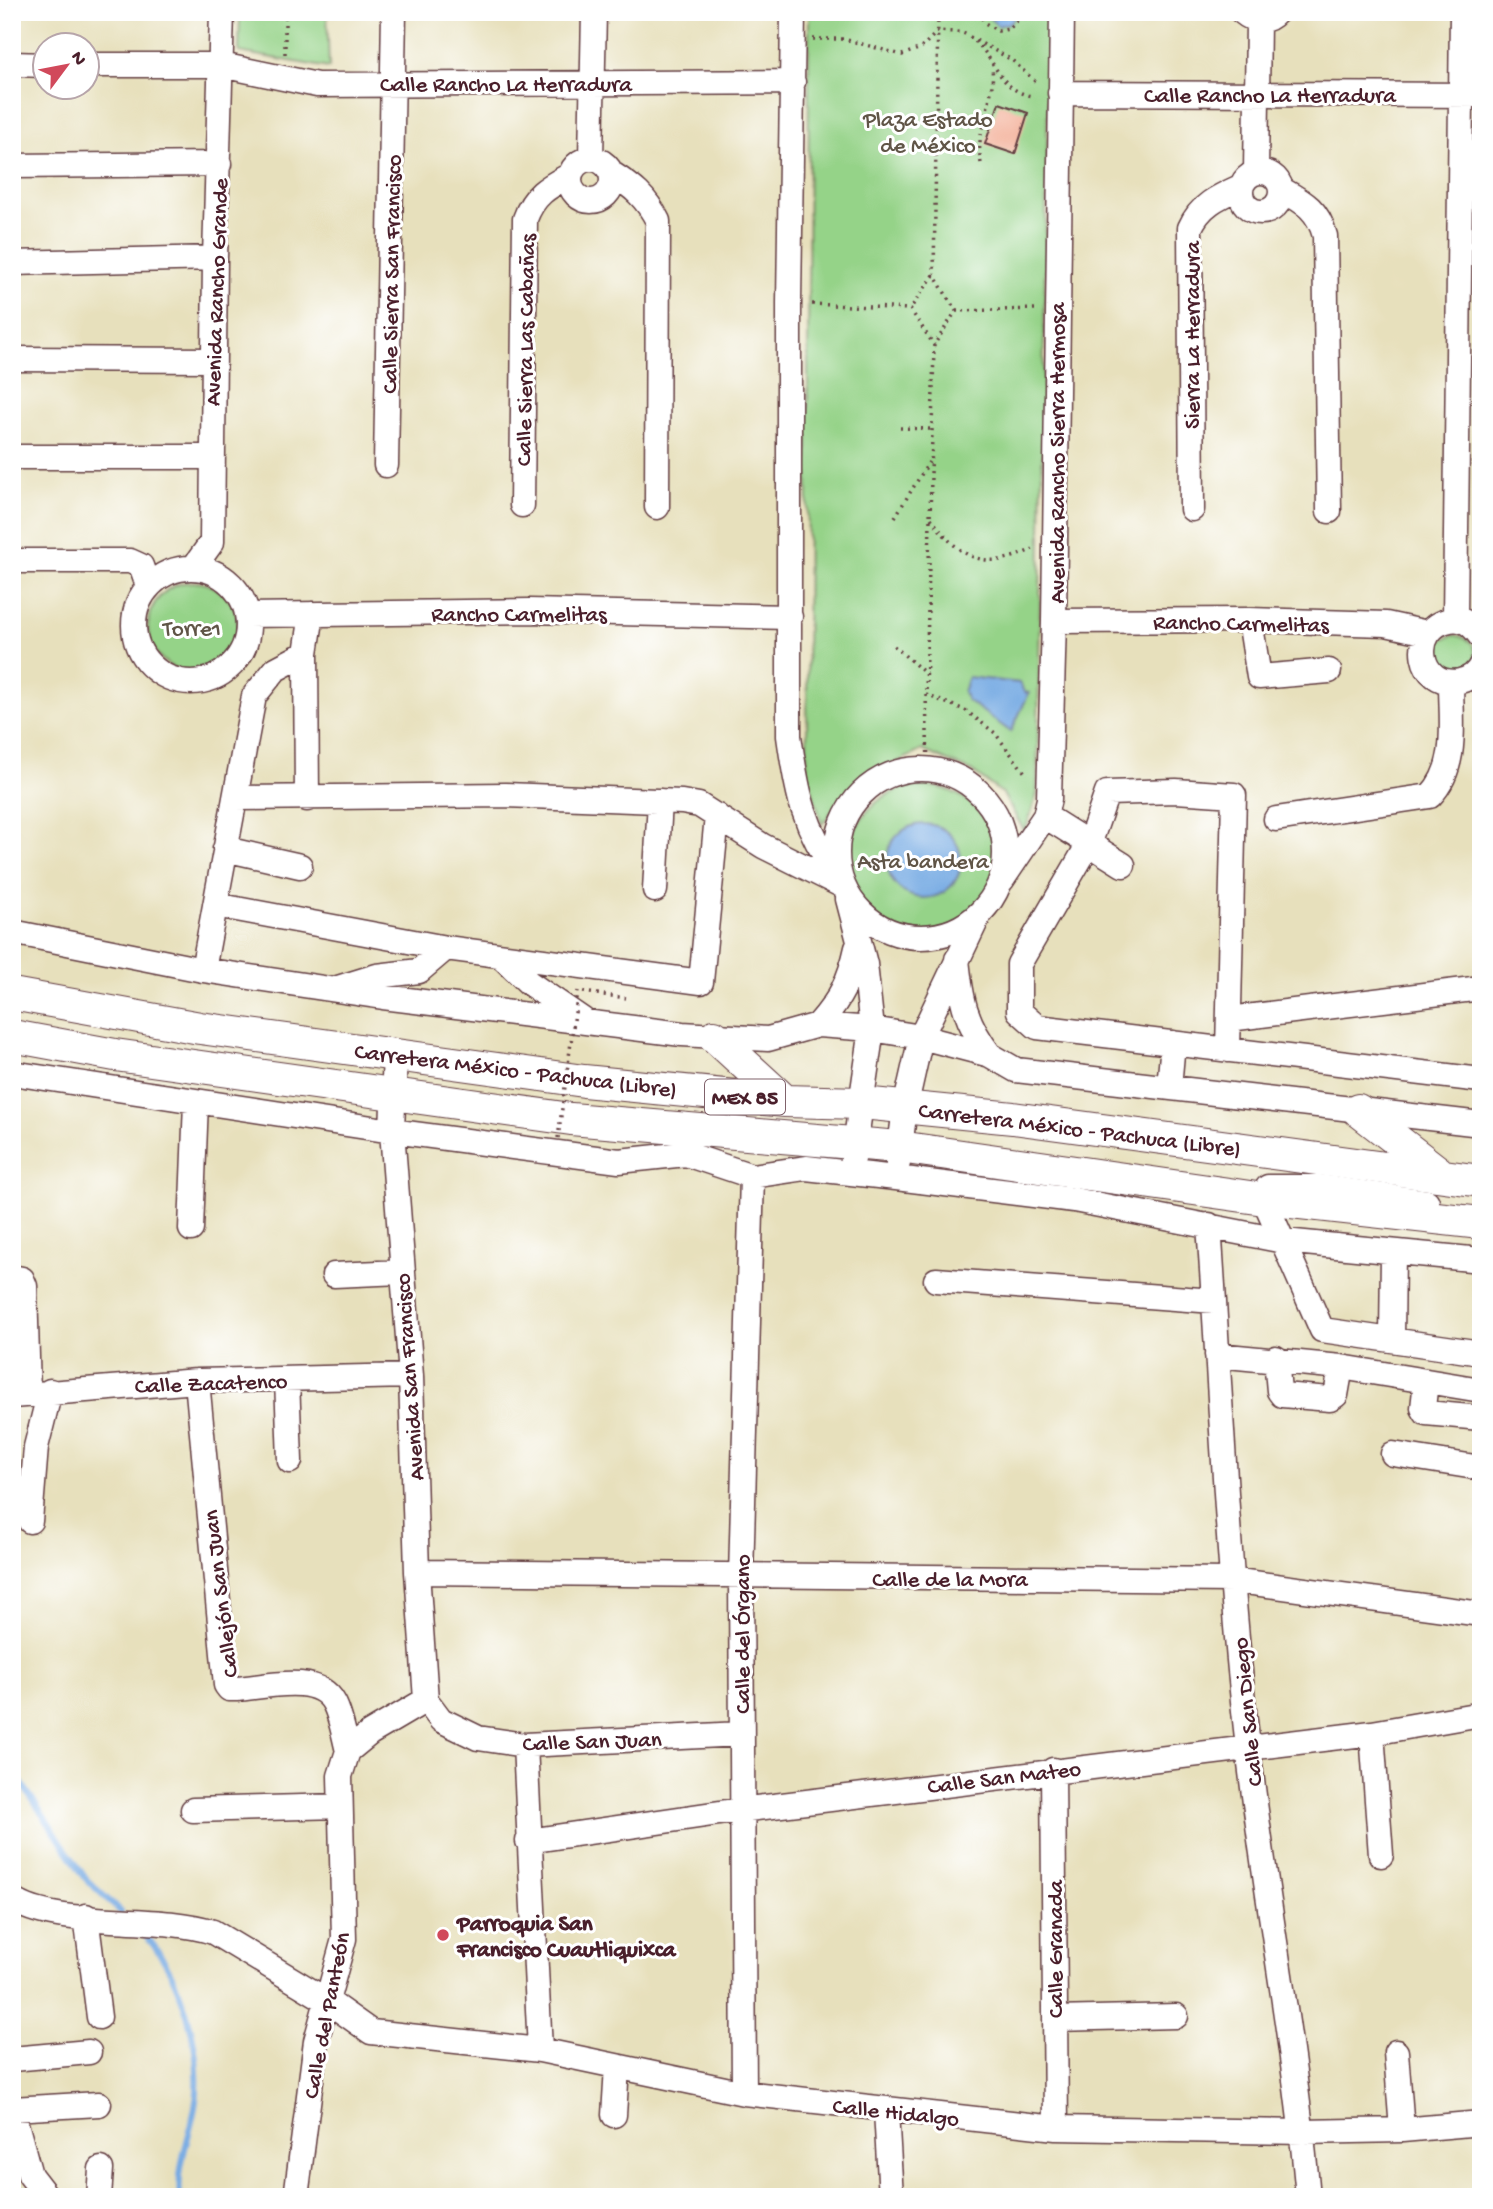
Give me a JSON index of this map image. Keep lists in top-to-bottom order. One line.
{"streets":{"main road":["Carretera México - Pachuca (Libre)","MEX 85"],"street":["Calle Rancho La Herradura","Calle Sierra San Francisco","Avenida Rancho Grande","Sierra La Herradura","Calle Sierra Las Cabañas","Avenida Rancho Sierra Hermosa","Rancho Carmelitas","Avenida San Francisco","Calle Zacatenco","Calle de la Mora","Callejón San Juan","Calle del Órgano","Calle San Diego","Calle San Juan","Calle San Mateo","Calle Granada","Calle del Panteón","Calle Hidalgo"]},"crossings":[["Calle Rancho La Herradura","Calle Sierra San Francisco"],["Calle Rancho La Herradura","Avenida Rancho Grande"],["Calle Rancho La Herradura","Avenida Rancho Sierra Hermosa"],["Avenida Rancho Grande","Rancho Carmelitas"],["Avenida Rancho Sierra Hermosa","Rancho Carmelitas"],["Carretera México - Pachuca (Libre)","Avenida San Francisco"],["Avenida San Francisco","Calle Zacatenco"],["Avenida San Francisco","Calle de la Mora"],["Avenida San Francisco","Calle San Juan"],["Calle Zacatenco","Callejón San Juan"],["Calle de la Mora","Calle del Órgano"],["Calle de la Mora","Calle San Diego"],["Callejón San Juan","Calle del Panteón"],["Calle del Órgano","Calle San Juan"],["Calle del Órgano","Calle San Mateo"],["Calle del Órgano","Calle Hidalgo"],["Calle San Diego","Calle San Mateo"],["Calle San Diego","Calle Hidalgo"],["Calle San Mateo","Calle Granada"],["Calle Granada","Calle Hidalgo"],["Calle del Panteón","Calle Hidalgo"]],"parks":["Plaza Estado de México","Torre1","Asta bandera"],"places":["Parroquia San Francisco Cuautliquixca"],"north":"top right"}
